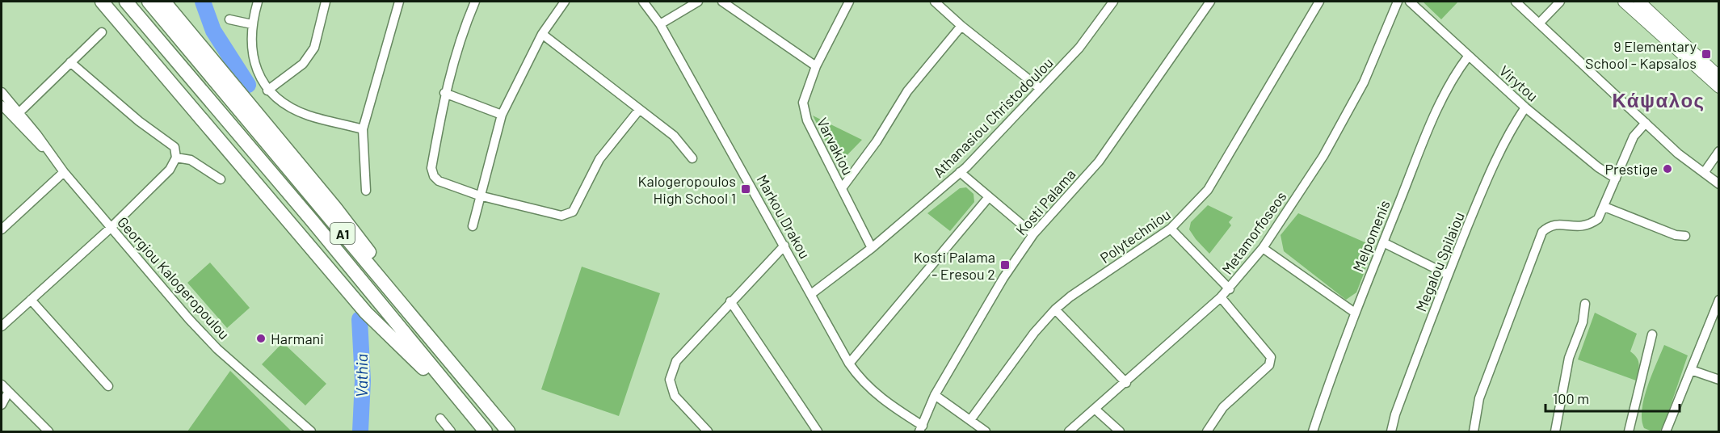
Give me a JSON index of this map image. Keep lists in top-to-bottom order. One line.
{"streets":{"highway":["A1"],"street":["Virytou","Athanasiou Christodoulou","Varvakiou","Kosti Palama","Markou Drakou","Metamorfoseos","Polytechniou","Melpomenis","Megalou Spilaiou","Georgiou Kalogeropoulou"]},"crossings":[["Virytou","Melpomenis"],["Virytou","Megalou Spilaiou"],["Athanasiou Christodoulou","Varvakiou"],["Athanasiou Christodoulou","Markou Drakou"],["Kosti Palama","Markou Drakou"]],"districts":["Κάψαλος"],"water":["Vathia"],"places":{"transit":["9 Elementary School - Kapsalos","Kalogeropoulos High School 1","Kosti Palama - Eresou 2"],"other":["Prestige","Harmani"]},"scale_bar":"100 m"}
